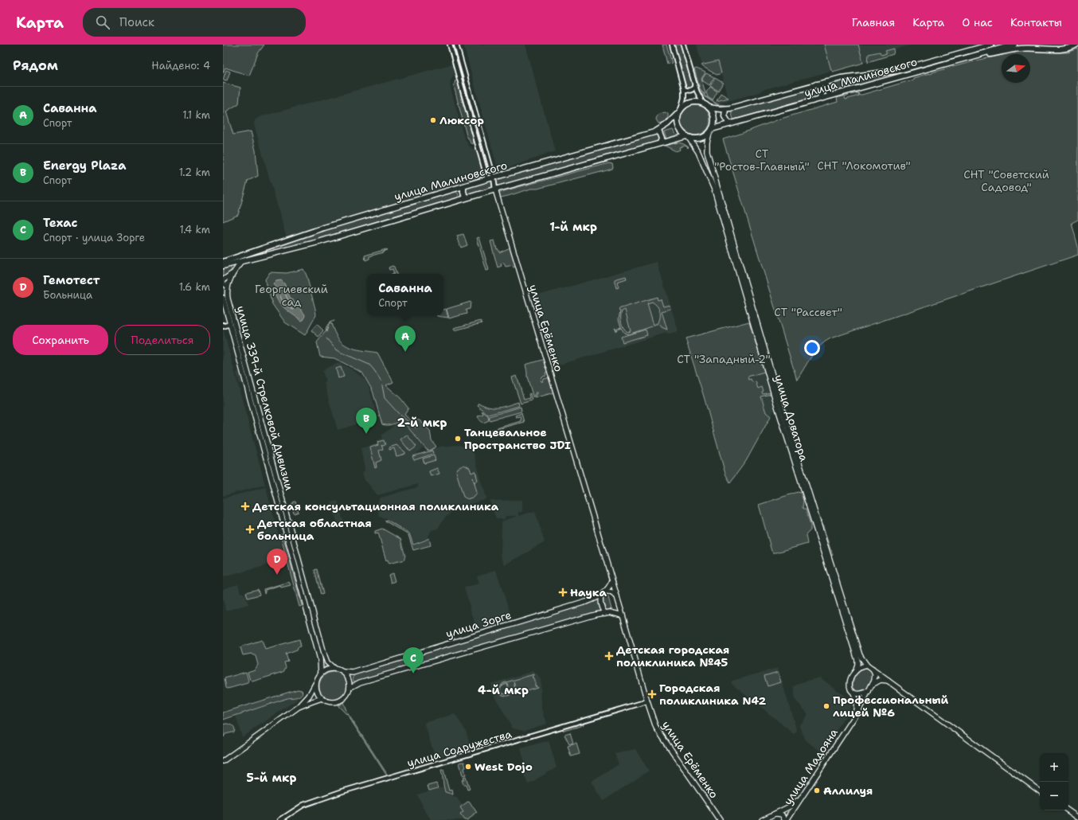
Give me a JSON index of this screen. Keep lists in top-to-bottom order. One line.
{"streets":{"highway":["улица Малиновского"],"main road":["улица Ерёменко","улица 339-й Стрелковой Дивизии","улица Доватора","улица Зорге","улица Мадояна"],"street":["улица Содружества"]},"crossings":[["улица Малиновского","улица Ерёменко"],["улица Малиновского","улица 339-й Стрелковой Дивизии"],["улица Малиновского","улица Доватора"],["улица Ерёменко","улица Зорге"],["улица Ерёменко","улица Содружества"],["улица 339-й Стрелковой Дивизии","улица Зорге"],["улица Доватора","улица Мадояна"]],"districts":["1-й мкр","2-й мкр","4-й мкр","5-й мкр"],"parks":["СТ \"Ростов-Главный\"","СНТ \"Локомотив\"","СНТ \"Советский Садовод\"","Георгиевский сад","СТ \"Рассвет\"","СТ \"Западный-2\""],"places":{"other":["Люксор","Танцевальное Пространство JDI","Профессиональный лицей №6","West Dojo","Аллилуя"],"health":["Детская консультационная поликлиника","Детская областная больница","Наука","Детская городская поликлиника №45","Городская поликлиника N42"]},"north":"right","page":{"header":"Карта","search":"Поиск","nav":["Главная","Карта","О нас","Контакты"],"heading":["Рядом","Найдено: 4"],"list":[{"mark":"A","name":"Саванна","note":"Спорт","value":"1.1 km"},{"mark":"B","name":"Energy Plaza","note":"Спорт","value":"1.2 km"},{"mark":"C","name":"Техас","note":"Спорт · улица Зорге","value":"1.4 km"},{"mark":"D","name":"Гемотест","note":"Больница","value":"1.6 km"}],"popup":["Саванна","Спорт"],"buttons":["Сохранить","Поделиться"],"pins":["A","B","D","C"],"map_buttons":["+","−"]}}
